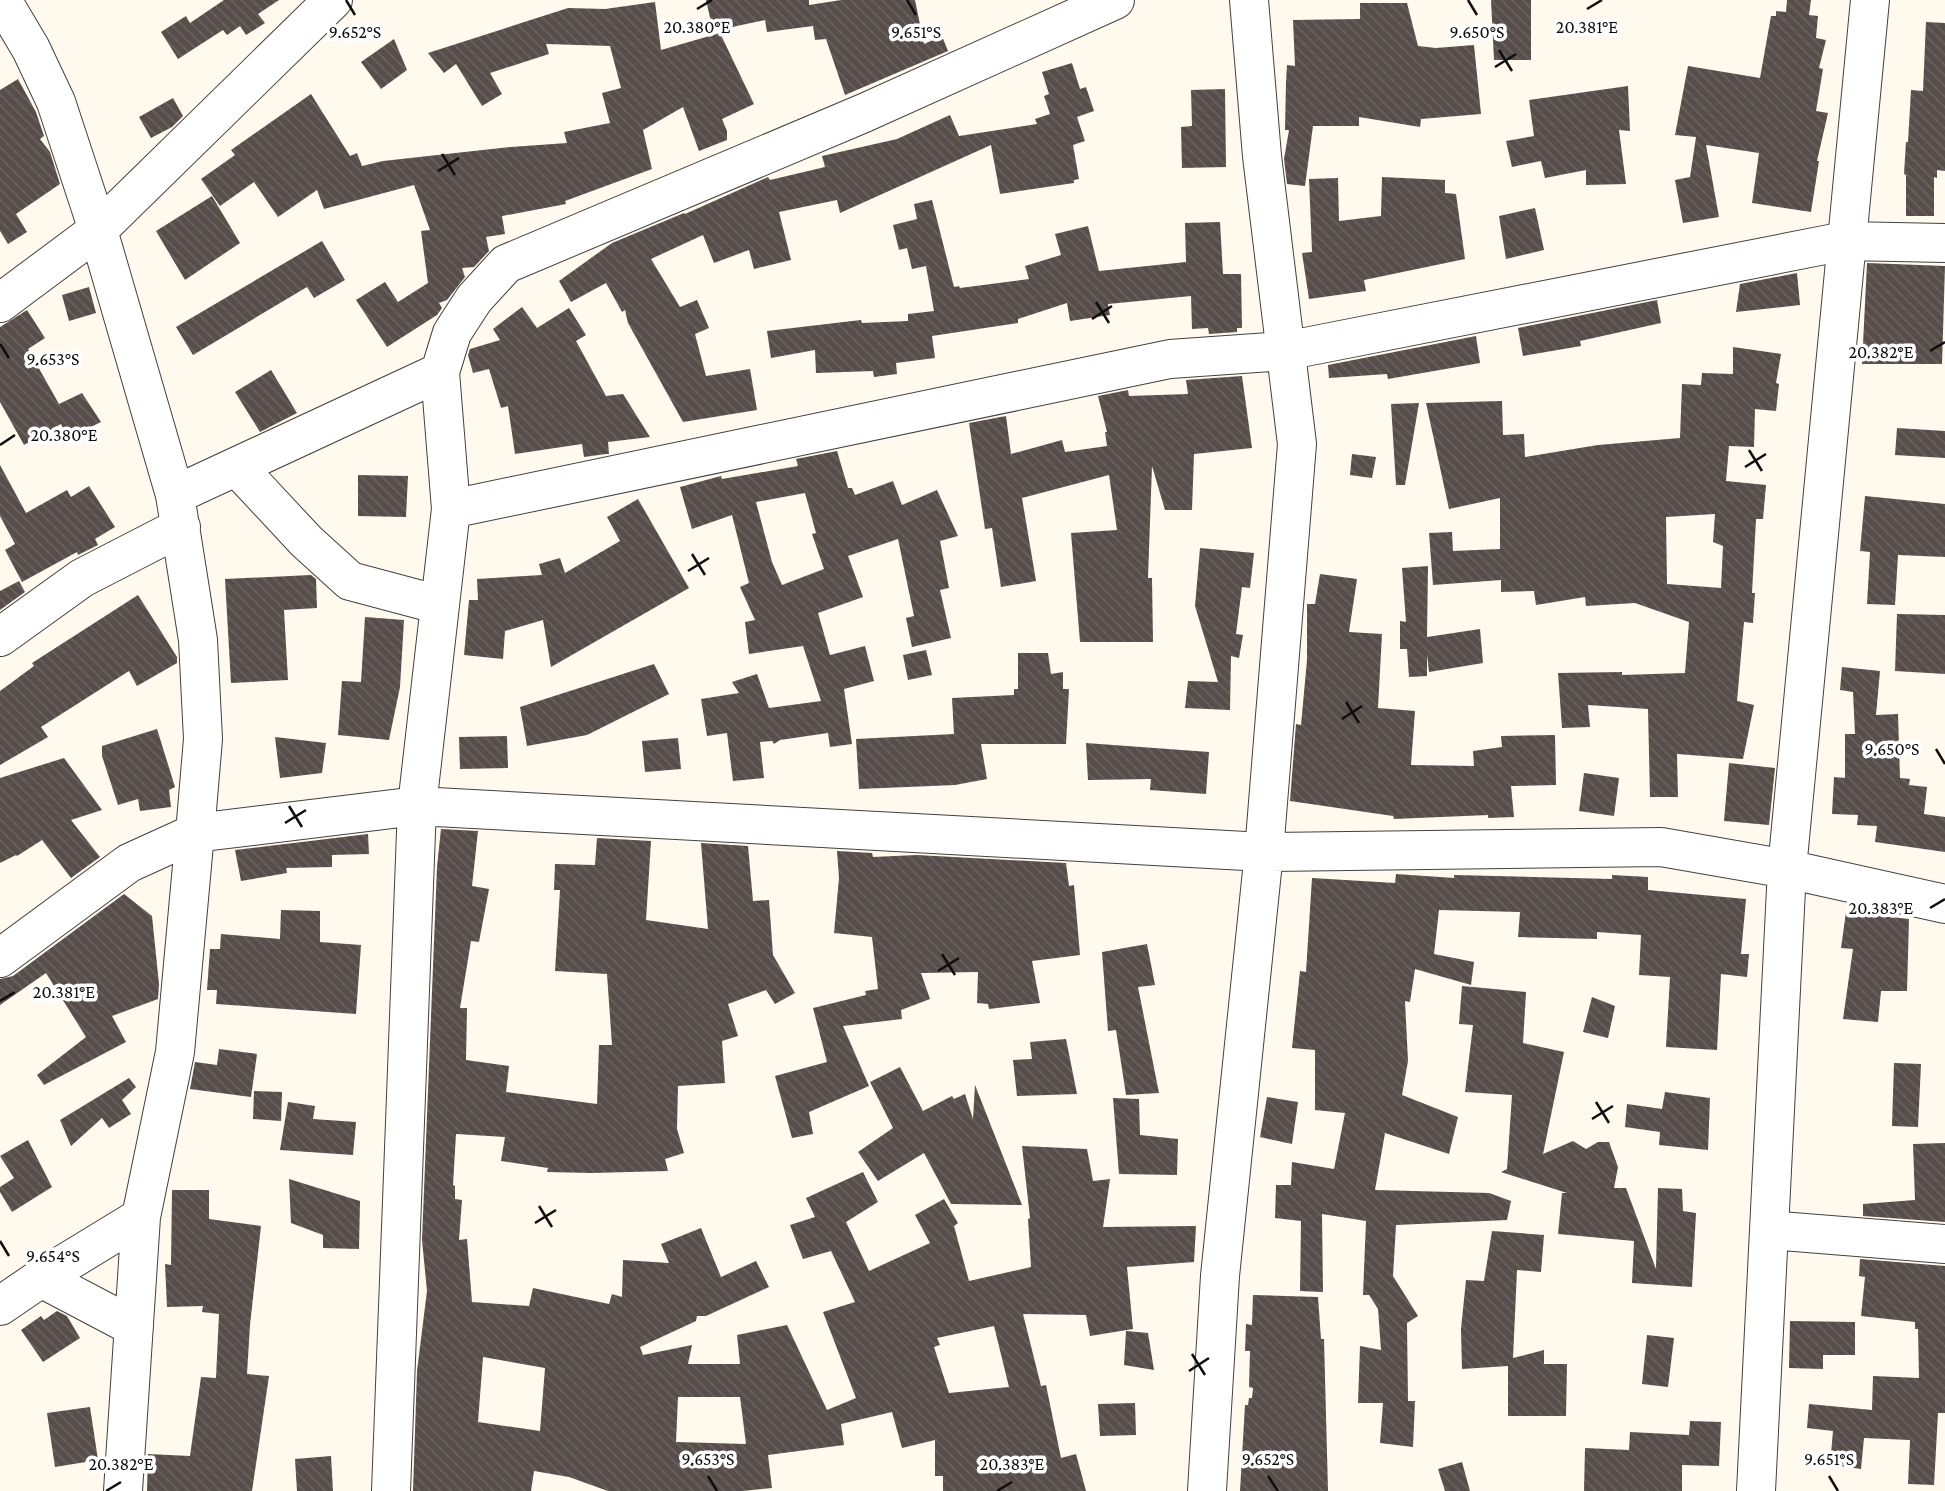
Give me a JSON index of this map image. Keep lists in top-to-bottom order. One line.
{"coordinates":["20.380°E","20.381°E","9.651°S","9.652°S","9.650°S","20.382°E","9.653°S","20.383°E","9.654°S"]}
